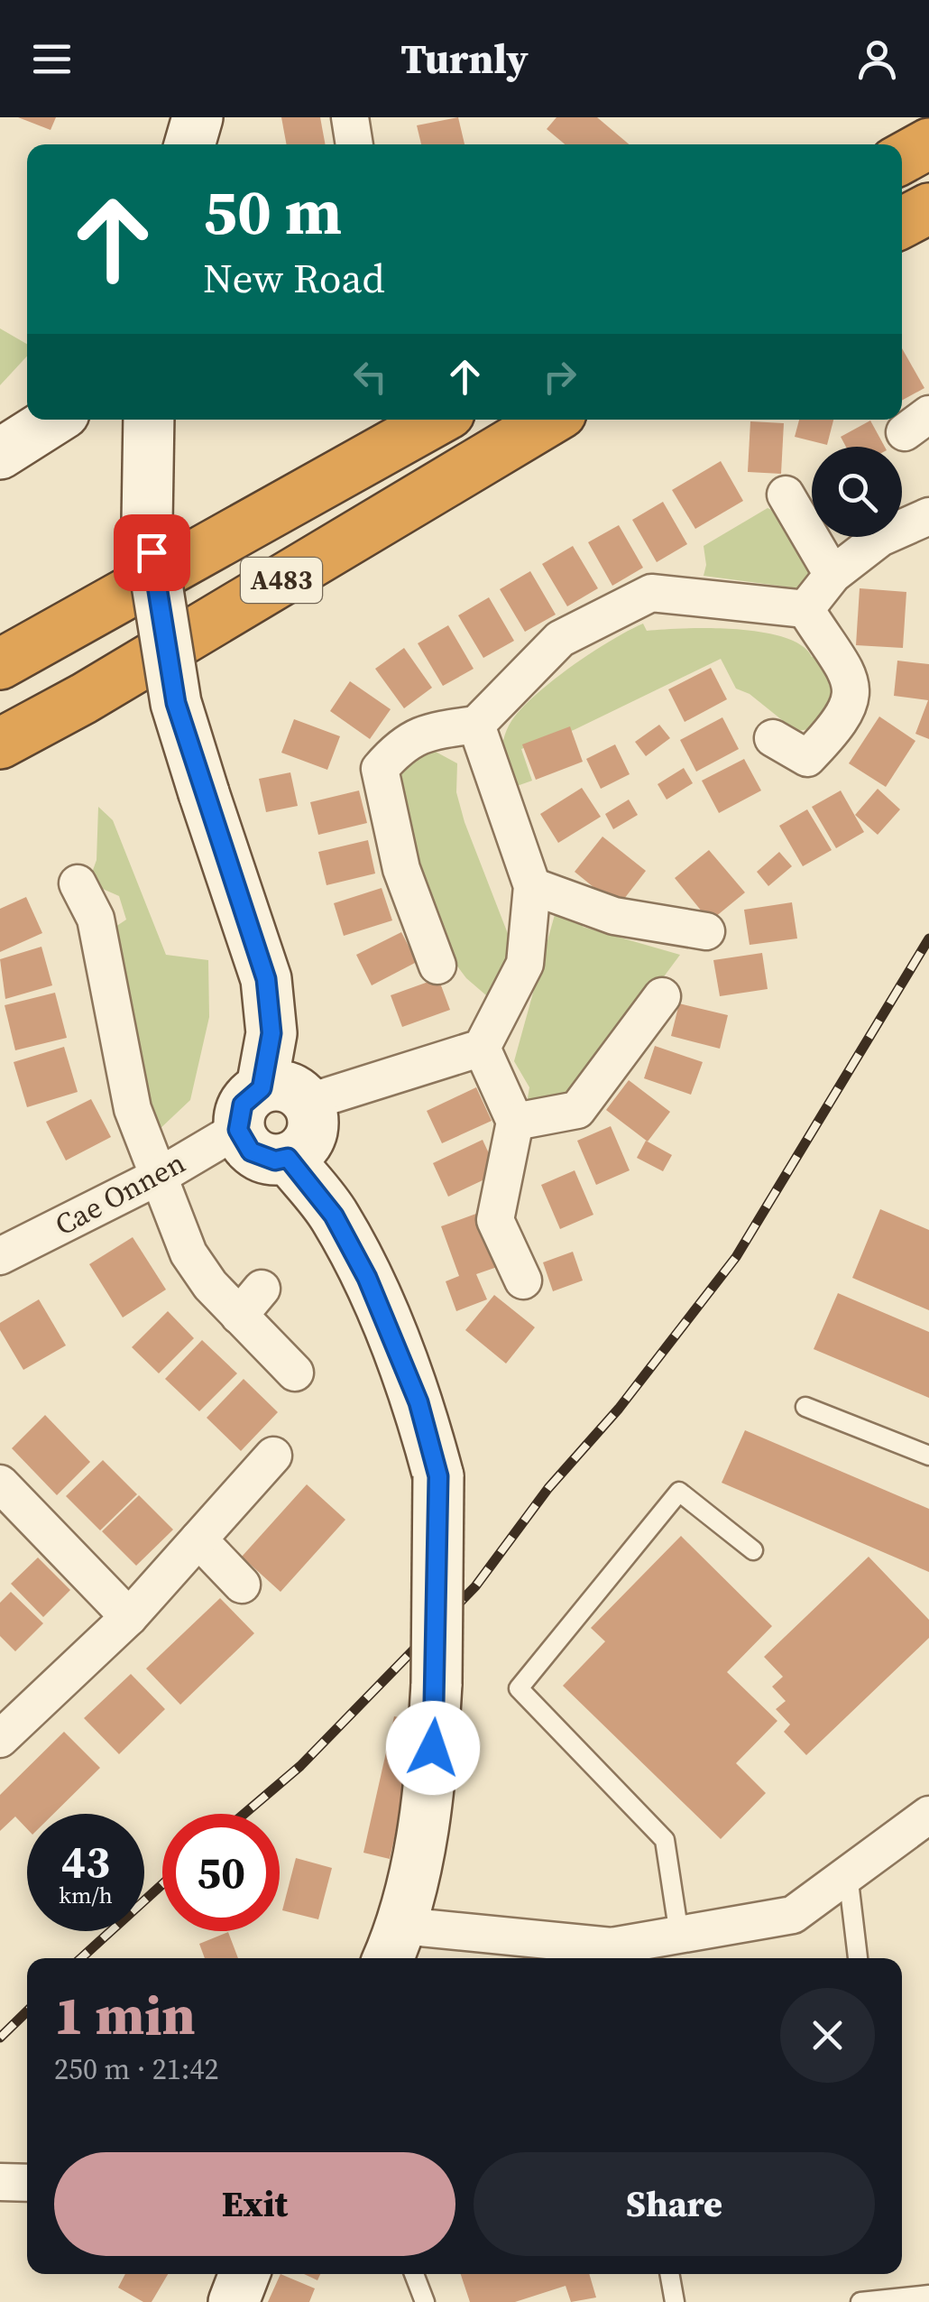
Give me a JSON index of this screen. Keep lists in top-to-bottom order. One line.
{"streets":{"highway":["A483"],"street":["Cae Onnen"]},"page":{"header":"Turnly","turn":["50 m","New Road"],"speed":"43 km/h","limit":"50","heading":["1 min","250 m · 21:42"],"buttons":["Exit","Share"]}}
